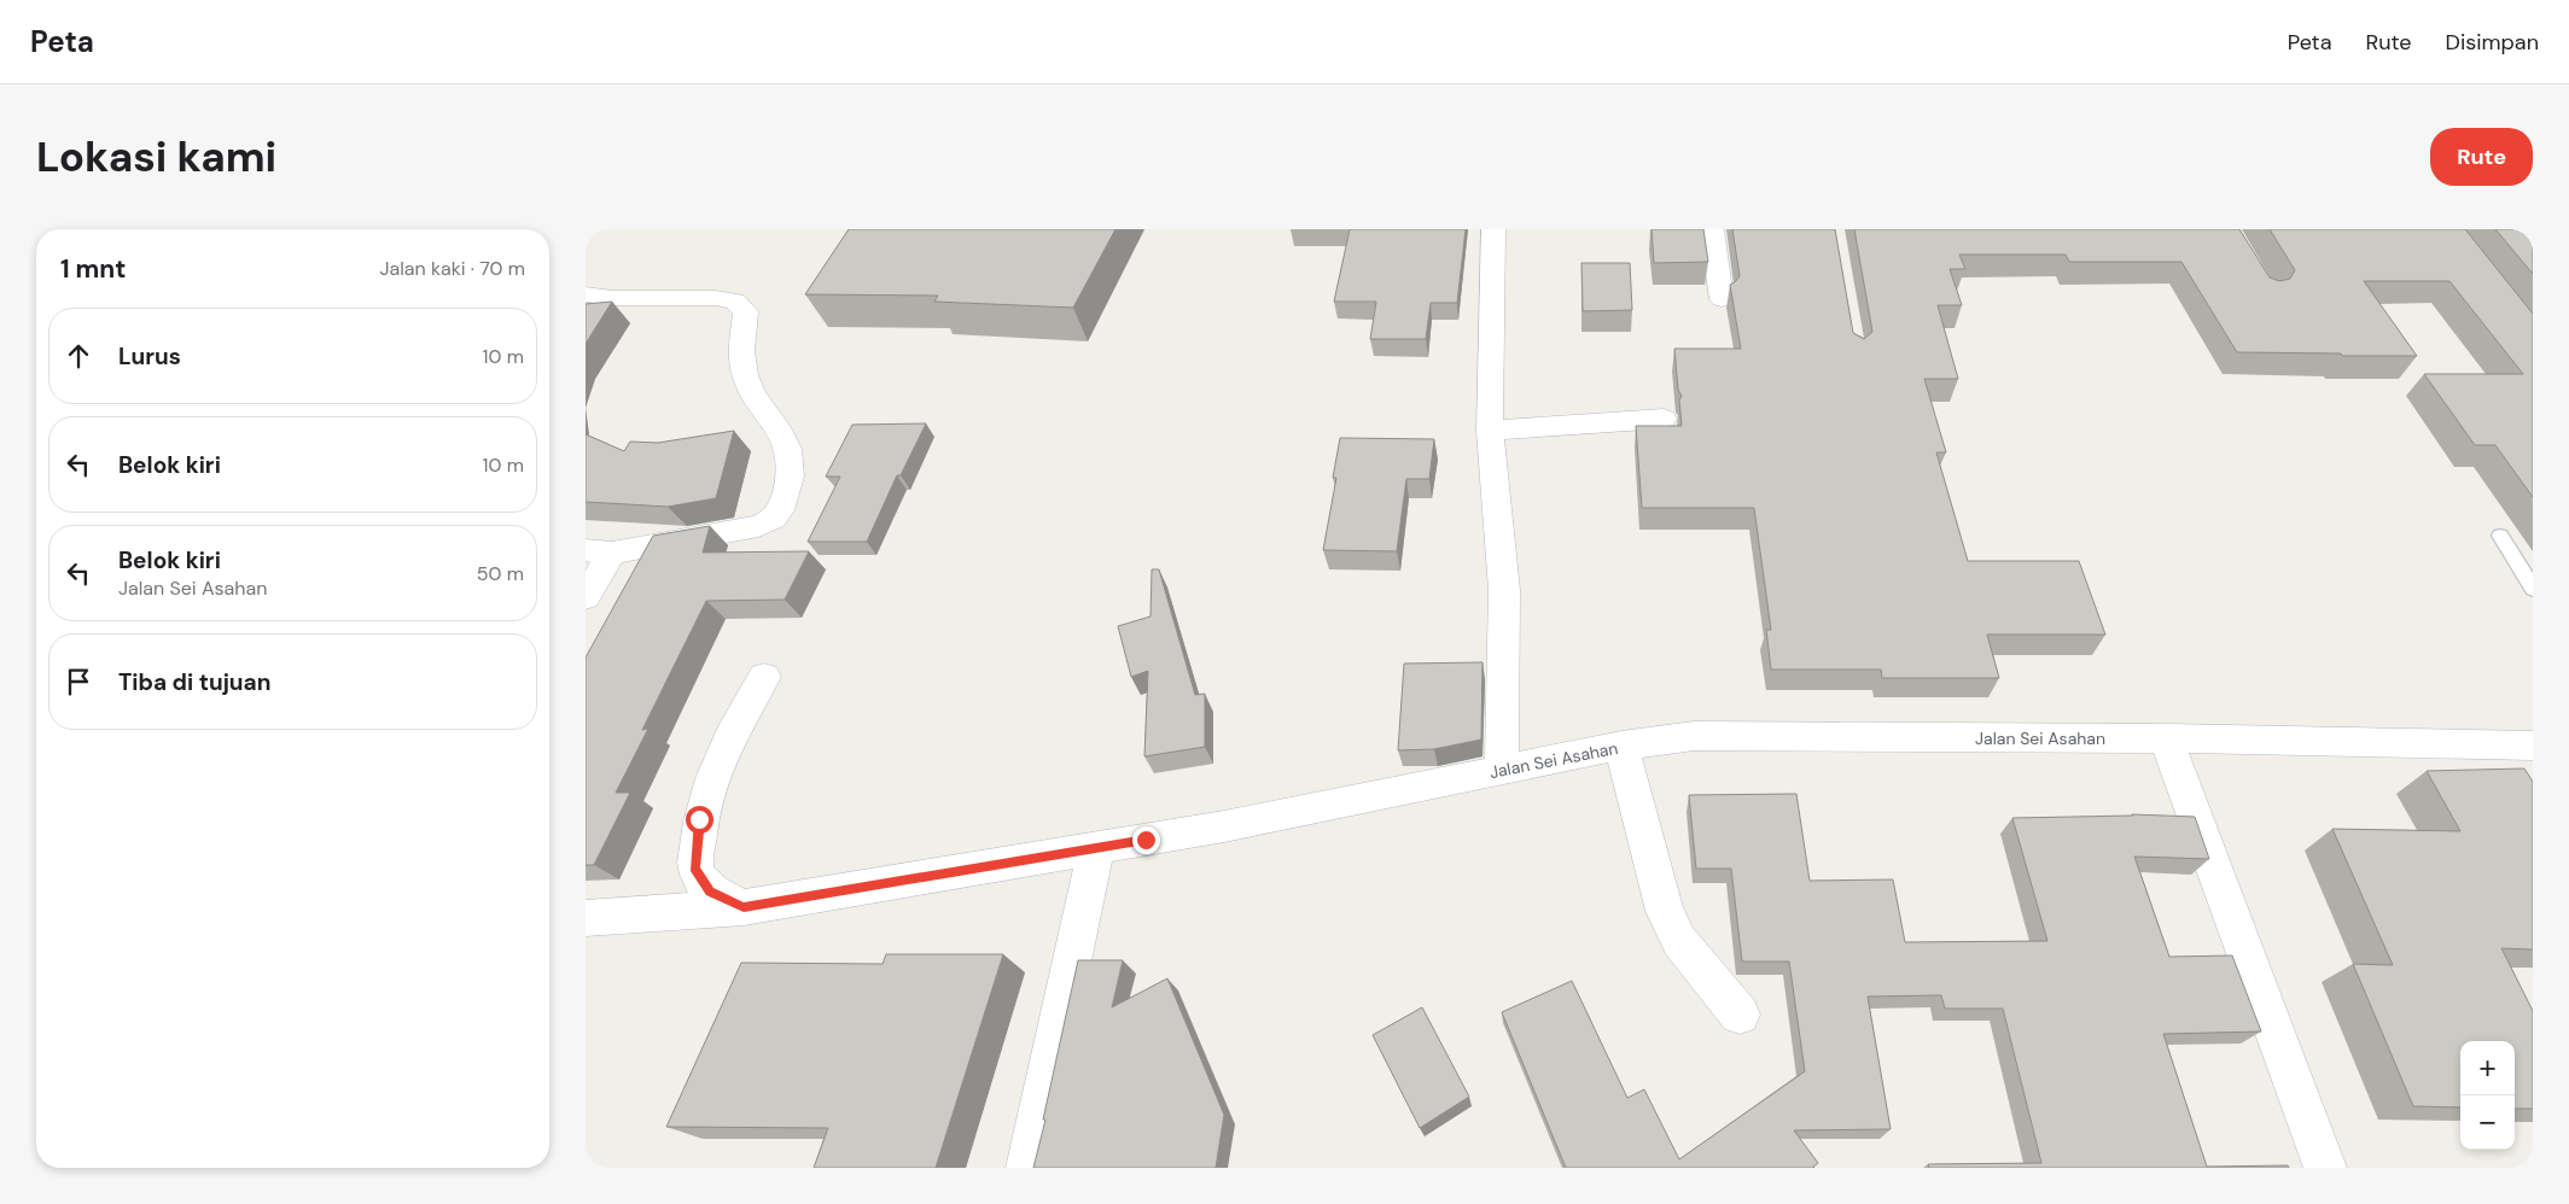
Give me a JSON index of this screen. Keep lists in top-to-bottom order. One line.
{"streets":{"street":["Jalan Sei Asahan"]},"page":{"header":"Peta","nav":["Peta","Rute","Disimpan"],"buttons":"Rute","title":"Lokasi kami","heading":["1 mnt","Jalan kaki · 70 m"],"list":[["Lurus","10 m"],["Belok kiri","10 m"],["Belok kiri","Jalan Sei Asahan","50 m"],"Tiba di tujuan"],"map_buttons":["+","−"]}}
